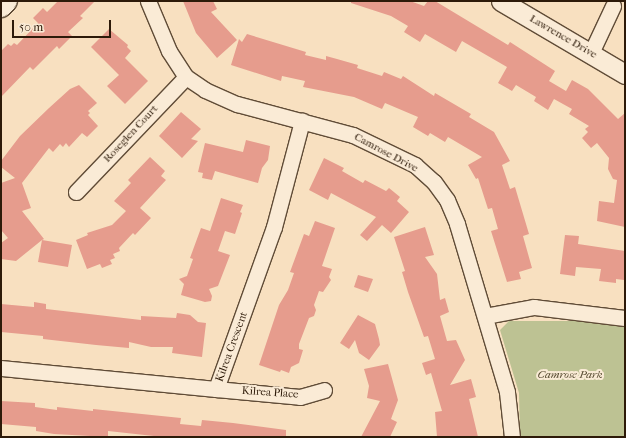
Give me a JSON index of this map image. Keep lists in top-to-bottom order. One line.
{"streets":{"street":["Lawrence Drive","Roseglen Court","Camrose Drive","Kilrea Crescent","Kilrea Place"]},"crossings":[["Roseglen Court","Camrose Drive"],["Camrose Drive","Kilrea Crescent"],["Kilrea Crescent","Kilrea Place"]],"parks":["Camrose Park"],"scale_bar":"50 m"}
